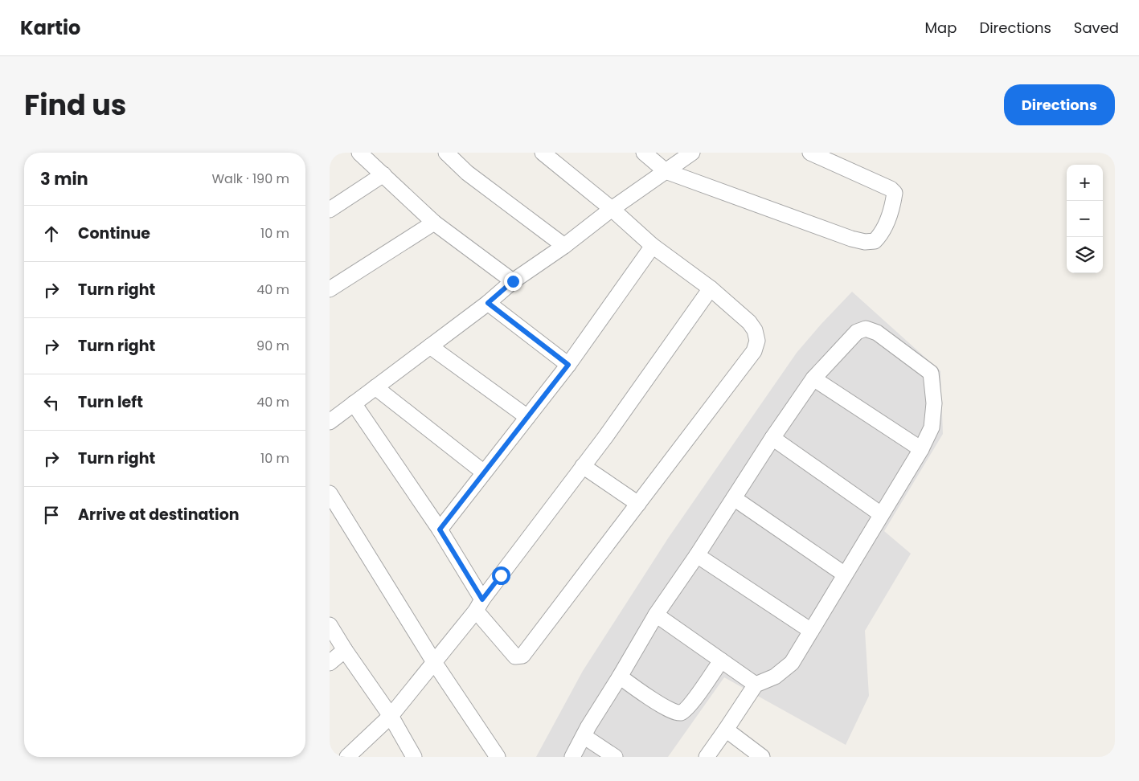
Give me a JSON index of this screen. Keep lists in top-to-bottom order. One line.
{"page":{"header":"Kartio","nav":["Map","Directions","Saved"],"title":"Find us","buttons":"Directions","heading":["3 min","Walk · 190 m"],"map_buttons":["+","−"],"list":[["Continue","10 m"],["Turn right","40 m"],["Turn right","90 m"],["Turn left","40 m"],["Turn right","10 m"],"Arrive at destination"]}}
